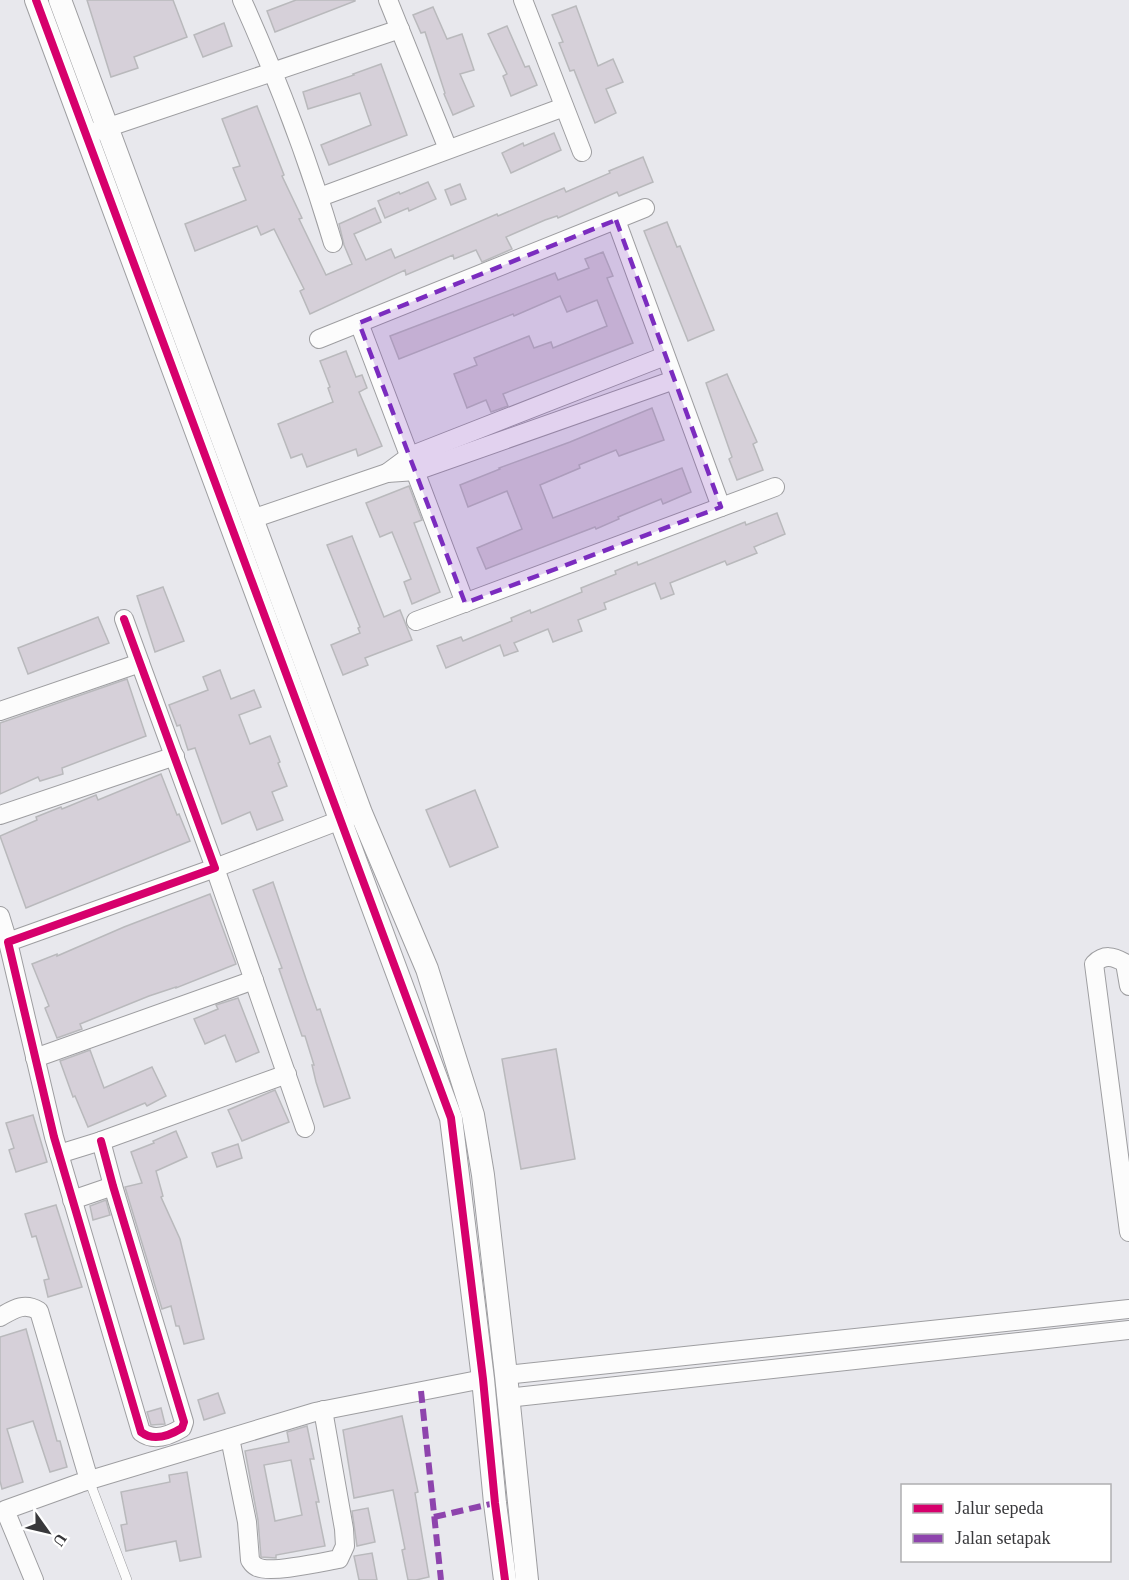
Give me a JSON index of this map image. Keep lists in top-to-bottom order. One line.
{"legend":["Jalur sepeda","Jalan setapak"],"north":"bottom right"}
